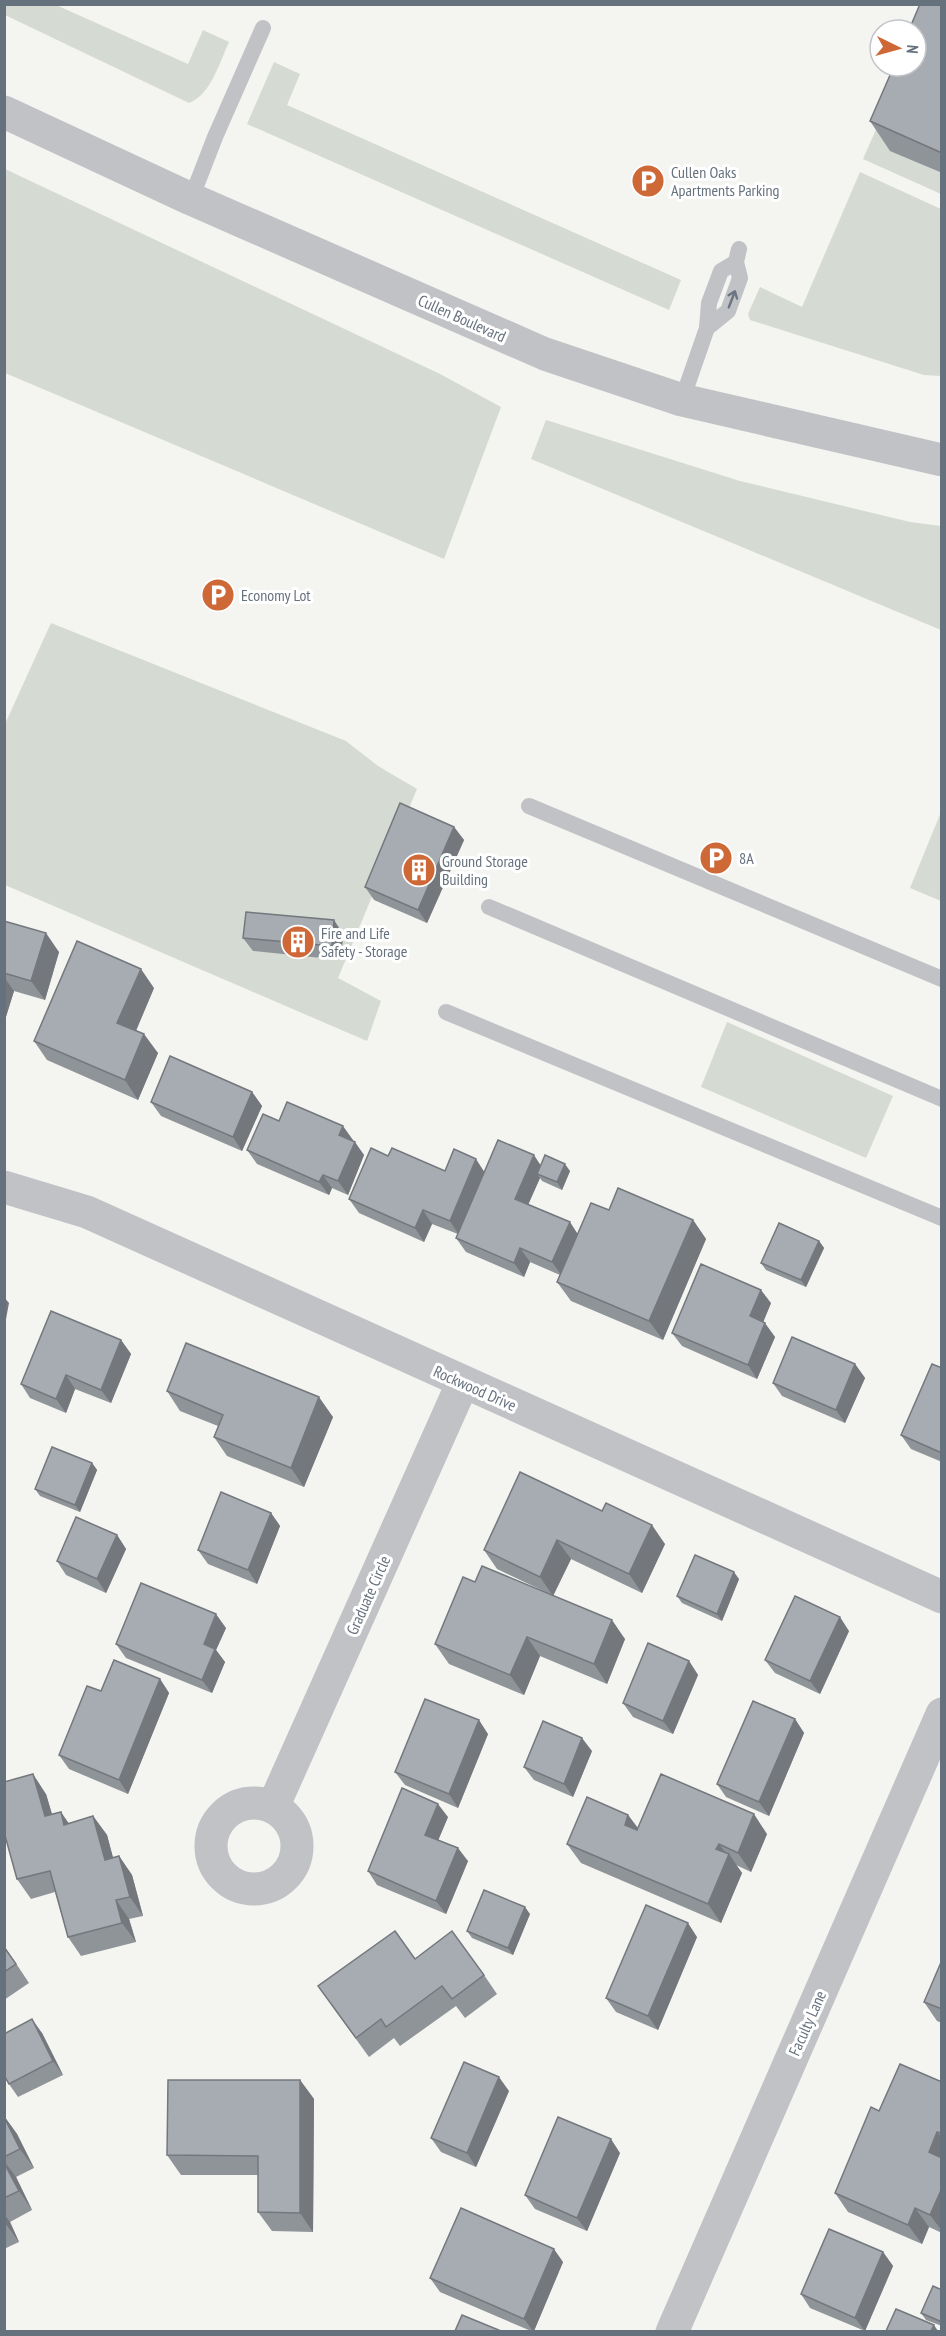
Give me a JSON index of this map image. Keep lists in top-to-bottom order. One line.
{"streets":{"street":["Cullen Boulevard","Rockwood Drive","Graduate Circle","Faculty Lane"]},"crossings":[["Rockwood Drive","Graduate Circle"]],"places":{"parking":["Cullen Oaks Apartments Parking","Economy Lot","8A"],"building":["Ground Storage Building","Fire and Life Safety - Storage"]},"north":"right"}
